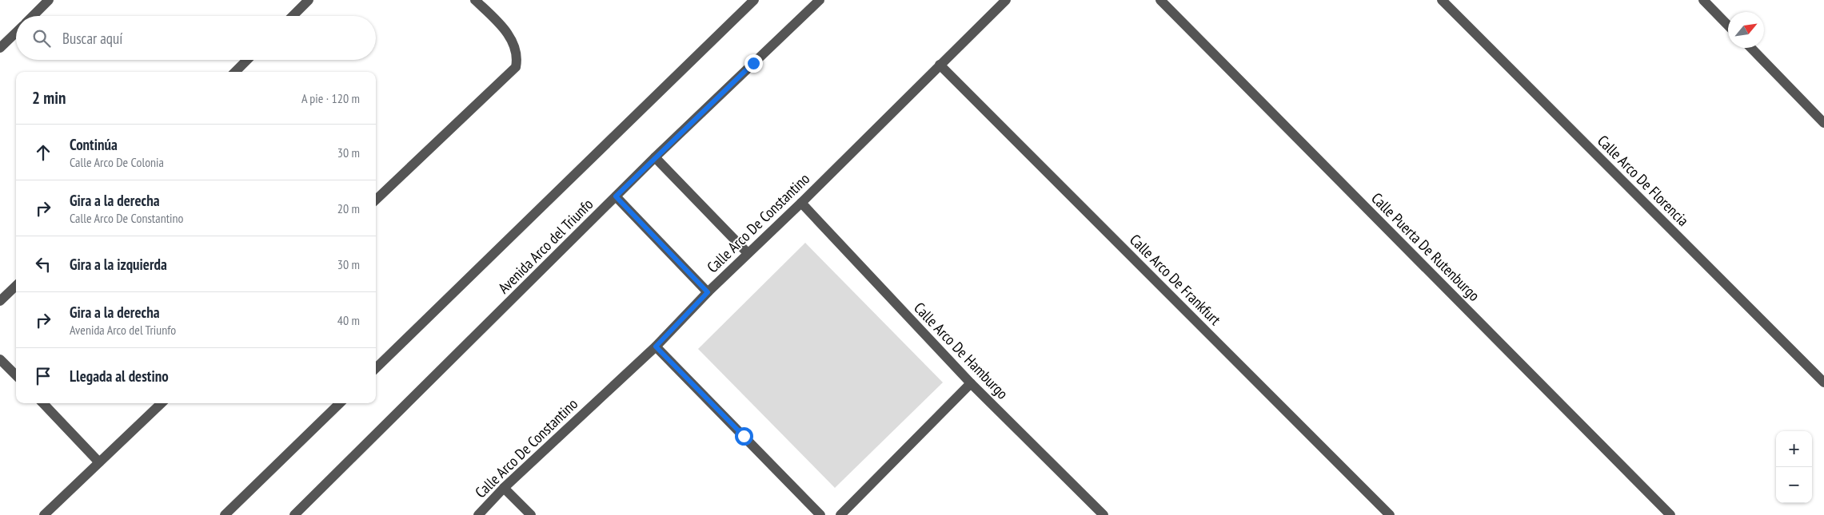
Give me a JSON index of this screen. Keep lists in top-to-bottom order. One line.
{"streets":{"street":["Calle Arco De Florencia","Calle Arco De Constantino","Avenida Arco del Triunfo","Calle Puerta De Rutenburgo","Calle Arco De Frankfurt","Calle Arco De Hamburgo"]},"crossings":[["Calle Arco De Constantino","Calle Arco De Frankfurt"],["Calle Arco De Constantino","Calle Arco De Hamburgo"]],"north":"top right","page":{"search":"Buscar aquí","heading":["2 min","A pie · 120 m"],"list":[["Continúa","Calle Arco De Colonia","30 m"],["Gira a la derecha","Calle Arco De Constantino","20 m"],["Gira a la izquierda","30 m"],["Gira a la derecha","Avenida Arco del Triunfo","40 m"],"Llegada al destino"],"map_buttons":["+","−"]}}
